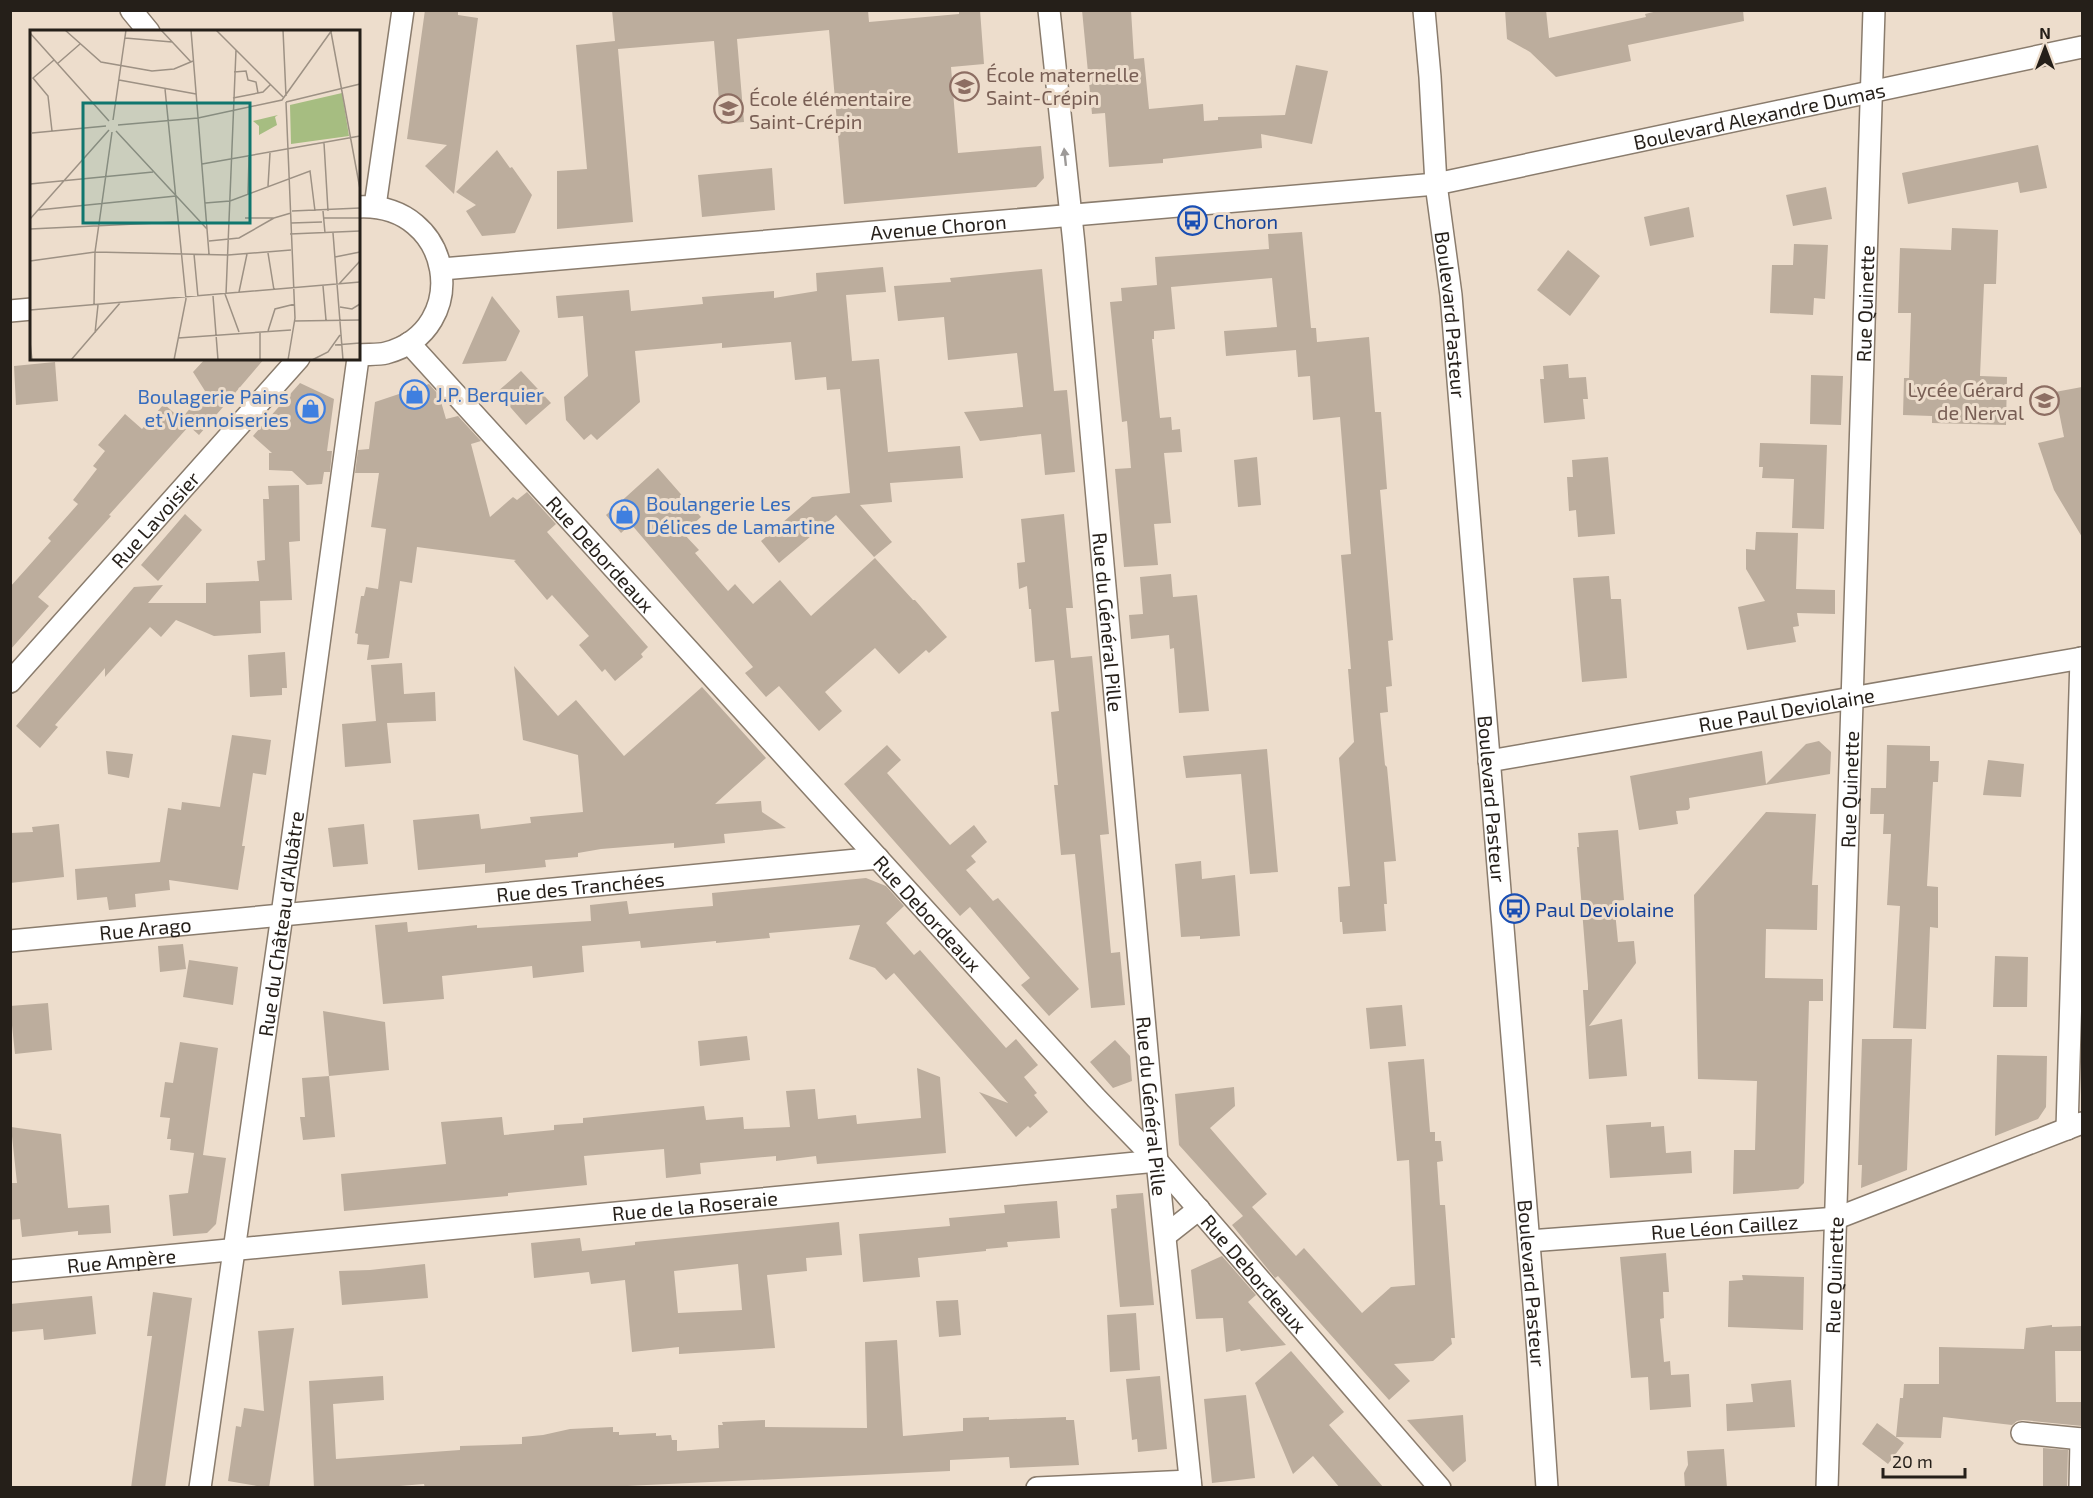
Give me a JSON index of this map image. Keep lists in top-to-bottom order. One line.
{"streets":{"street":["Boulevard Alexandre Dumas","Avenue Choron","Rue Quinette","Boulevard Pasteur","Rue Lavoisier","Rue Debordeaux","Rue du Général Pille","Rue Paul Deviolaine","Rue des Tranchées","Rue du Château d'Albâtre","Rue Arago","Rue de la Roseraie","Rue Léon Caillez","Rue Ampère"]},"crossings":[["Boulevard Alexandre Dumas","Avenue Choron"],["Boulevard Alexandre Dumas","Rue Quinette"],["Boulevard Alexandre Dumas","Boulevard Pasteur"],["Avenue Choron","Boulevard Pasteur"],["Avenue Choron","Rue du Général Pille"],["Rue Quinette","Rue Paul Deviolaine"],["Rue Quinette","Rue Léon Caillez"],["Boulevard Pasteur","Rue Paul Deviolaine"],["Boulevard Pasteur","Rue Léon Caillez"],["Rue Debordeaux","Rue du Général Pille"],["Rue Debordeaux","Rue des Tranchées"],["Rue Debordeaux","Rue de la Roseraie"],["Rue du Général Pille","Rue de la Roseraie"],["Rue des Tranchées","Rue du Château d'Albâtre"],["Rue des Tranchées","Rue Arago"],["Rue du Château d'Albâtre","Rue Arago"],["Rue du Château d'Albâtre","Rue de la Roseraie"],["Rue du Château d'Albâtre","Rue Ampère"],["Rue de la Roseraie","Rue Ampère"]],"places":{"school or university":["École maternelle Saint-Crépin","École élémentaire Saint-Crépin","Lycée Gérard de Nerval"],"bus stop":["Choron","Paul Deviolaine"],"shop":["J.P. Berquier","Boulagerie Pains et Viennoiseries","Boulangerie Les Délices de Lamartine"]},"scale_bar":"20 m","north":"top"}
